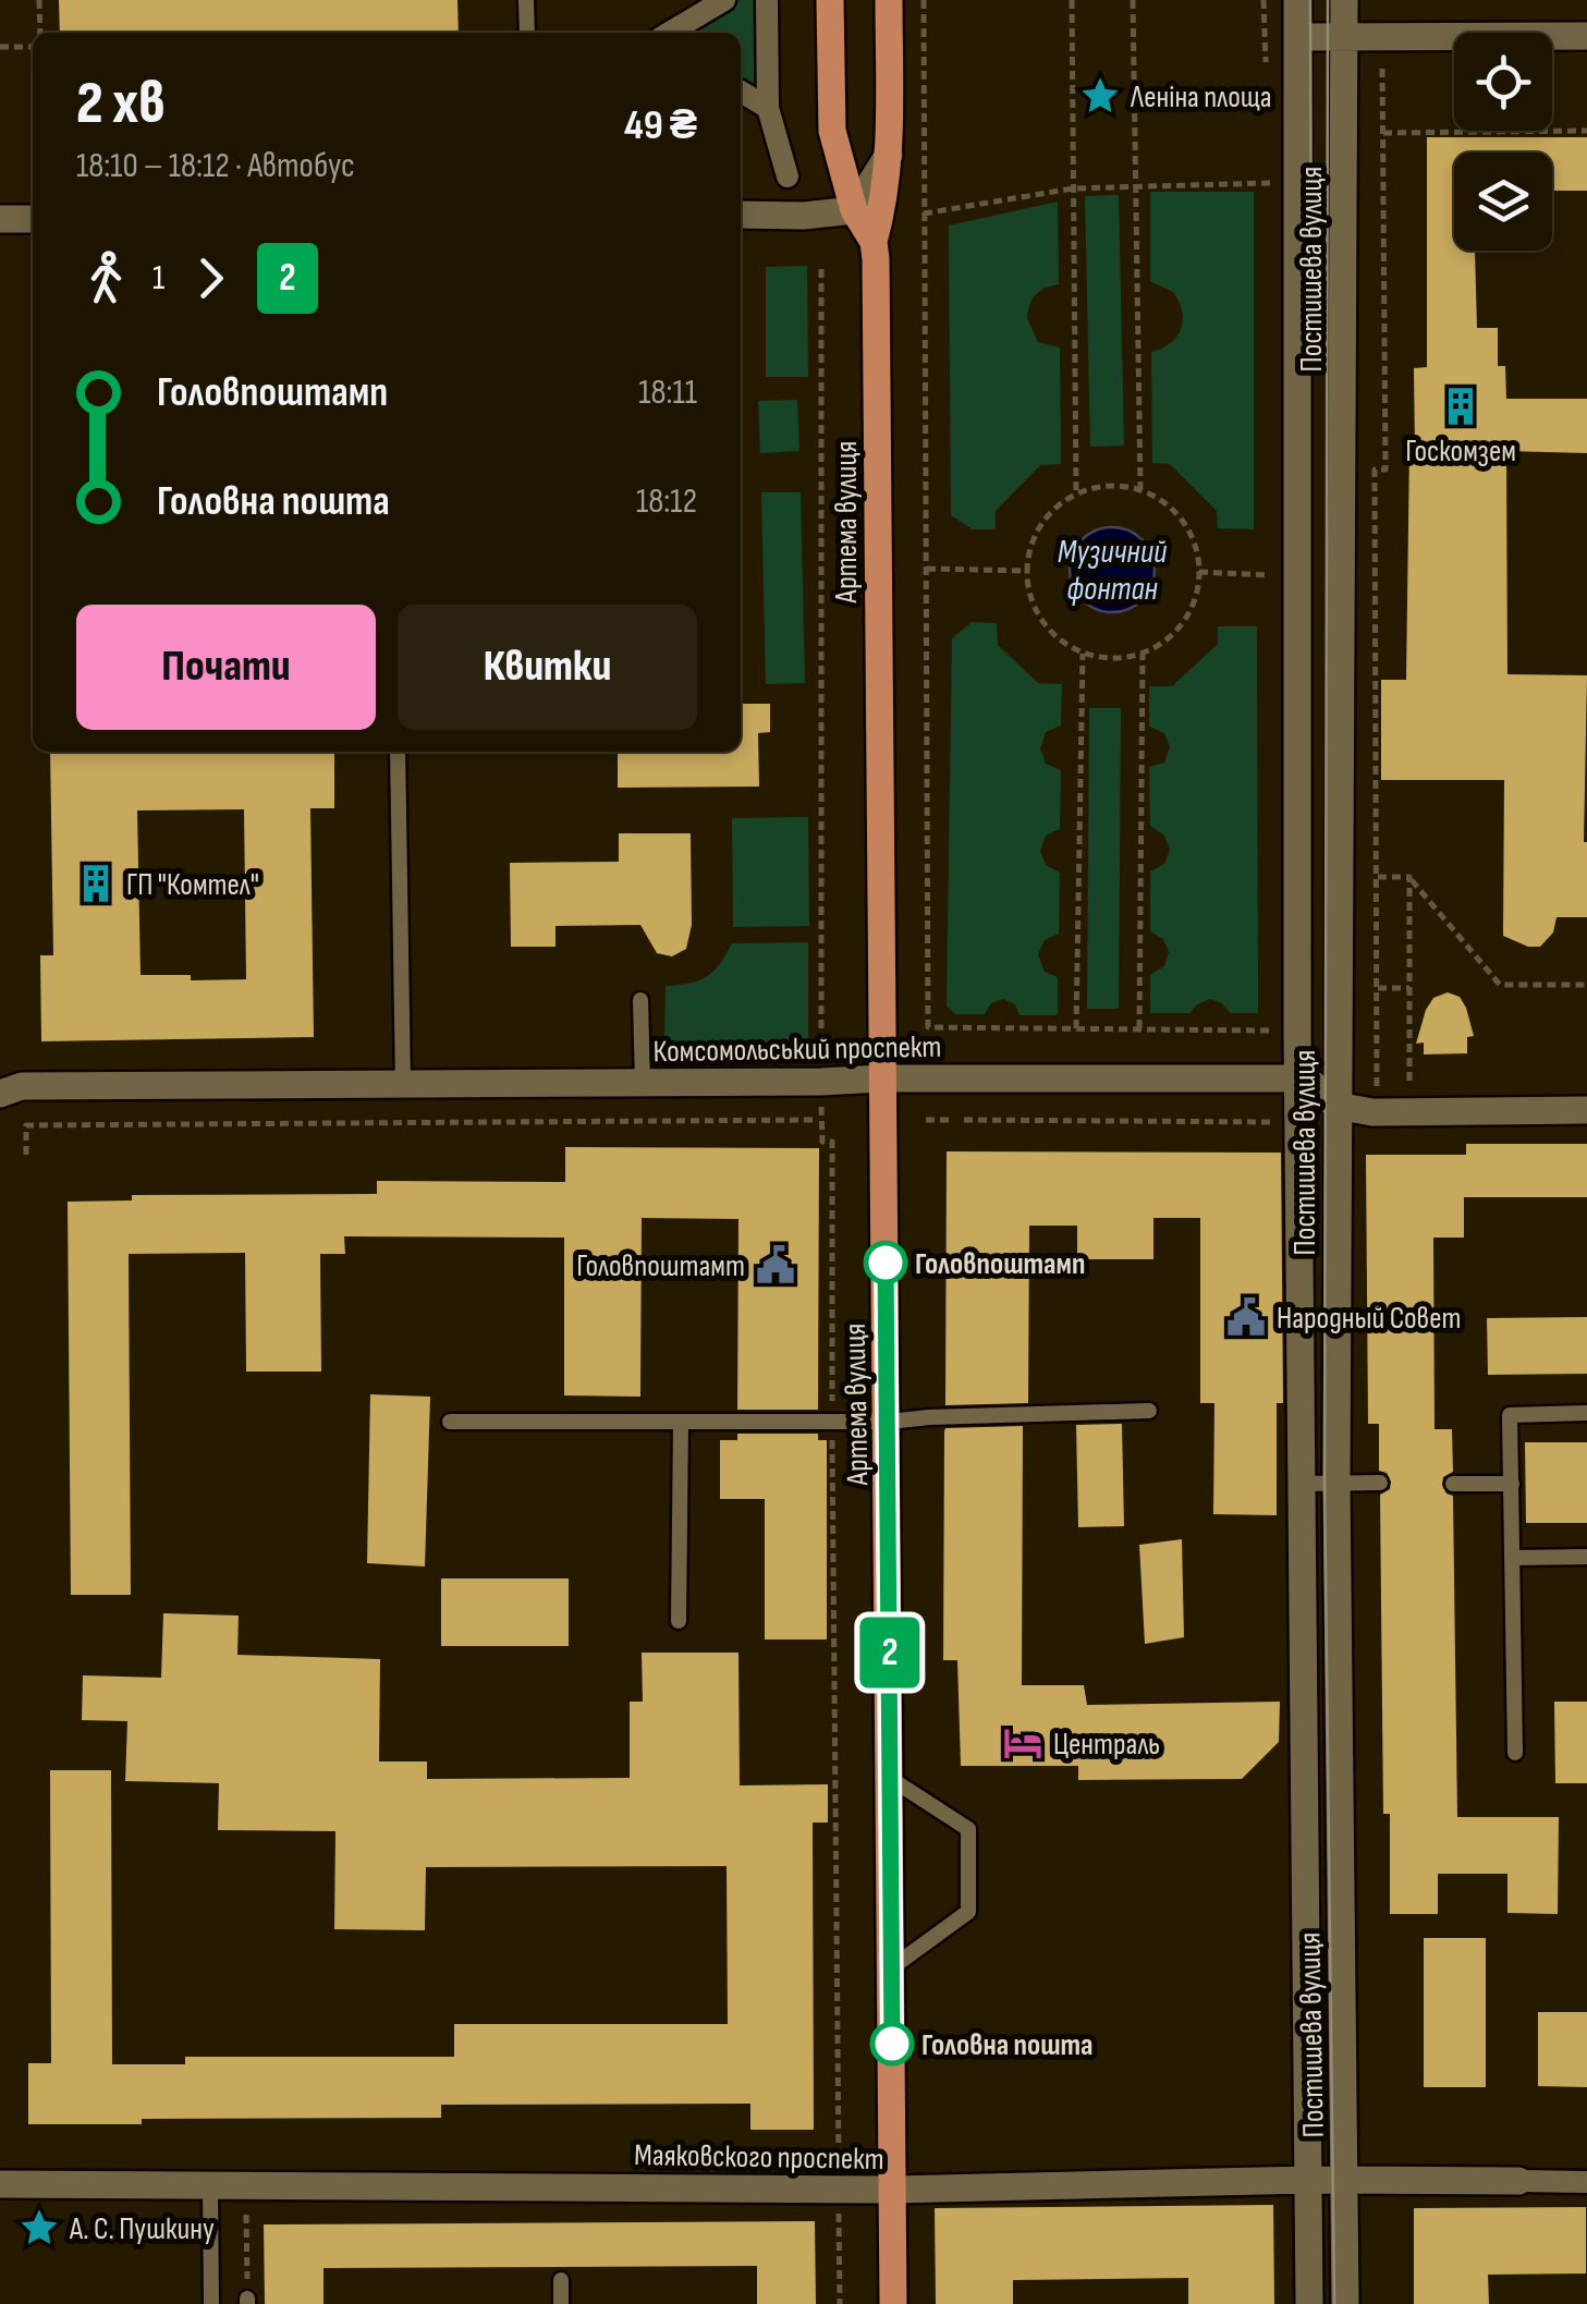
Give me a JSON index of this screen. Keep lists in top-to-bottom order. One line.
{"streets":{"main road":["Артема вулиця"],"street":["Постишева вулиця","Комсомольський проспект","Маяковского проспект"]},"crossings":[["Постишева вулиця","Комсомольський проспект"],["Постишева вулиця","Маяковского проспект"],["Артема вулиця","Комсомольський проспект"],["Артема вулиця","Маяковского проспект"]],"water":["Музичний фонтан"],"places":{"place":["Леніна площа","А. С. Пушкину"],"building":["Госкомзем","ГП \"Комтел\""],"other":["Головпоштамп","Головна пошта"],"public building":["Головпоштамт","Народный Совет"],"hotel":["Централь"]},"lines":["bus line 2"],"page":{"on_map":"2","heading":["2 хв","18:10 – 18:12 · Автобус","49 ₴"],"legs":["1","2"],"list":[{"name":"Головпоштамп","value":"18:11"},{"name":"Головна пошта","value":"18:12"}],"buttons":["Почати","Квитки"]}}
